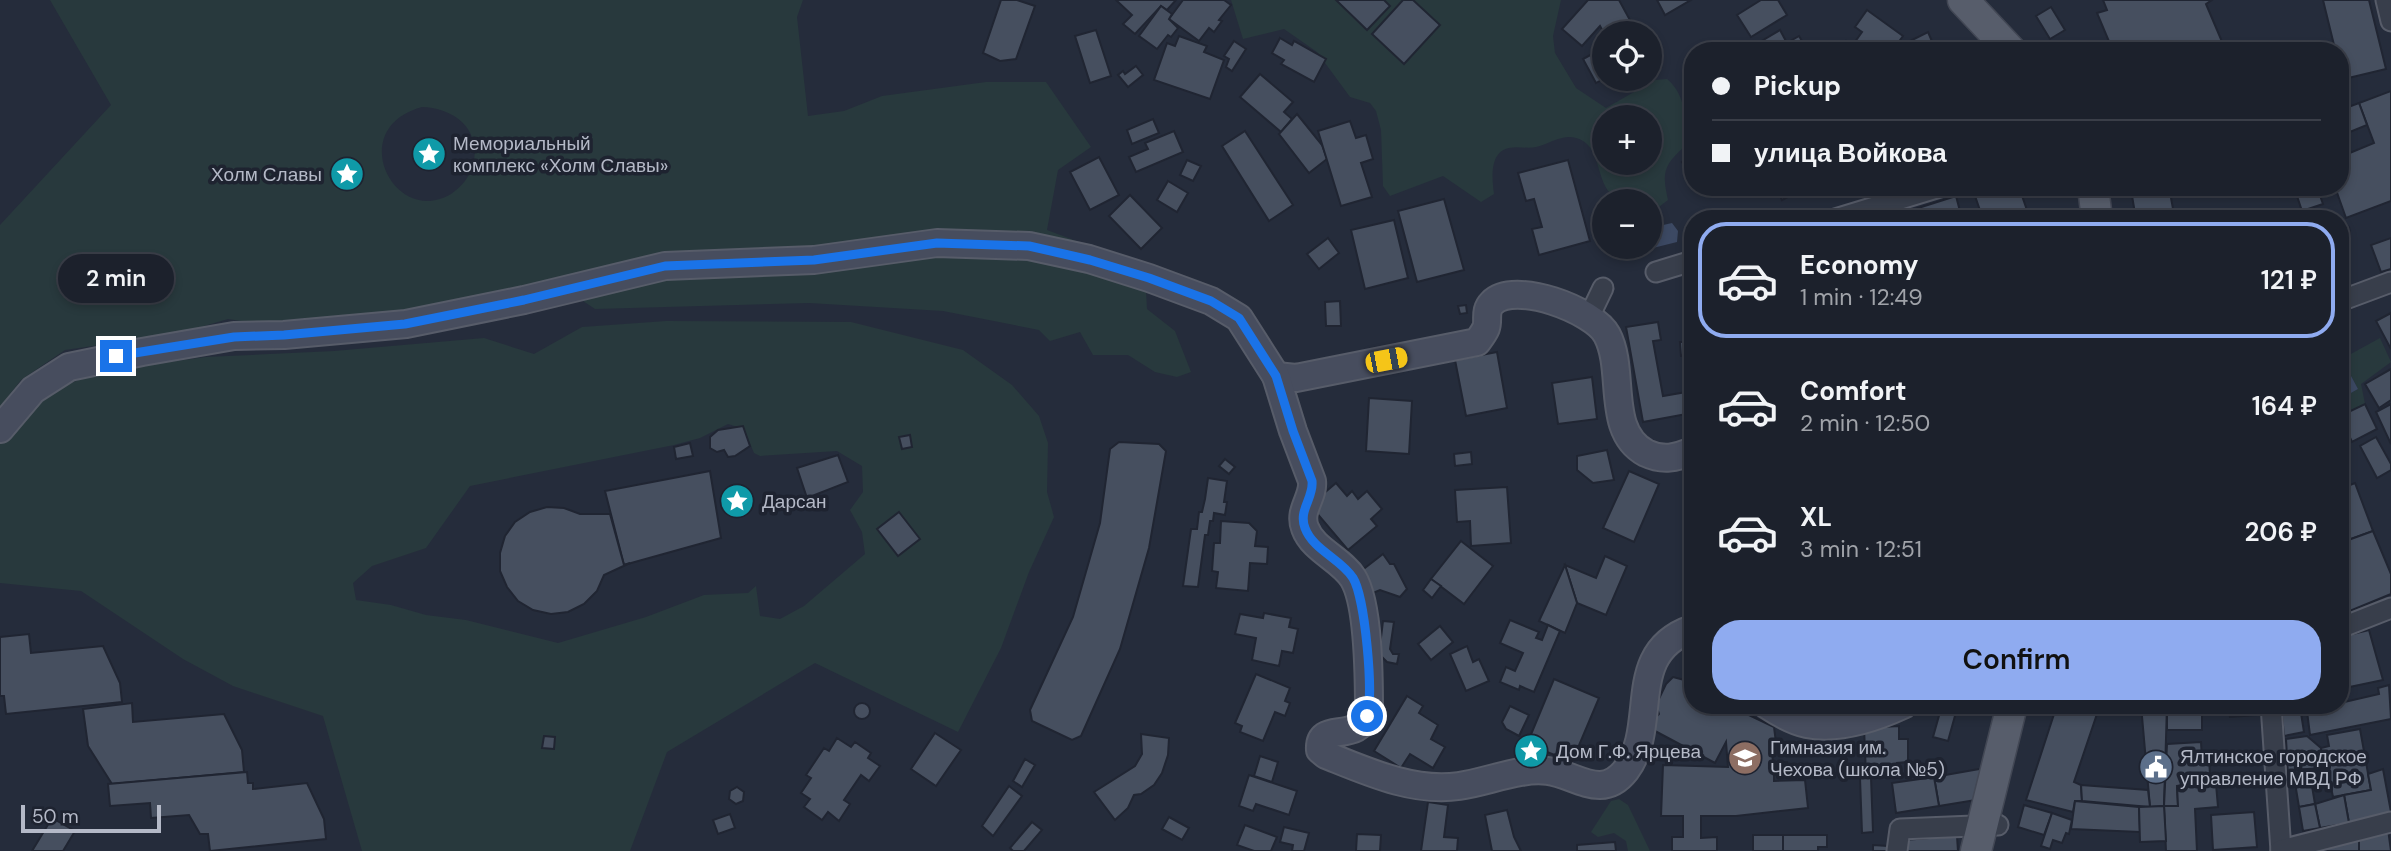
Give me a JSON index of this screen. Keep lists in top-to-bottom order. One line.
{"places":{"place":["Мемориальный комплекс «Холм Славы»","Холм Славы","Дарсан","Дом Г.Ф. Ярцева"],"school or university":["Гимназия им. Чехова (школа №5)"],"public building":["Ялтинское городское управление МВД РФ"]},"scale_bar":"50 m","page":{"map_buttons":["+","−"],"banner":["Pickup","улица Войкова"],"list":[{"name":"Economy","note":"1 min · 12:49","value":"121 ₽"},{"name":"Comfort","note":"2 min · 12:50","value":"164 ₽"},{"name":"XL","note":"3 min · 12:51","value":"206 ₽"}],"bubble":"2 min","buttons":"Confirm","scale":"50 m"}}
